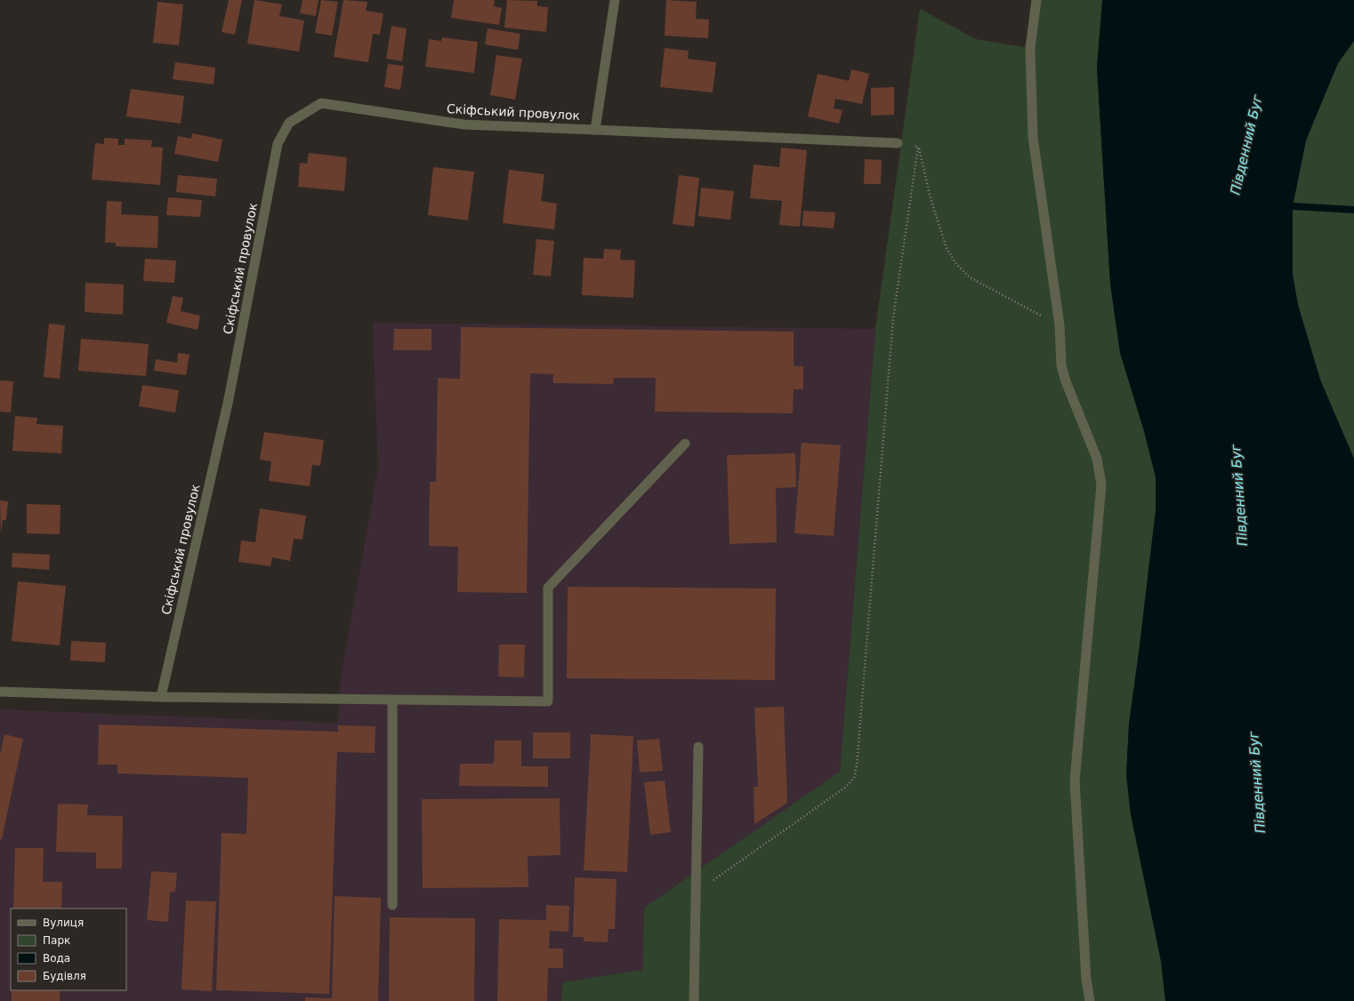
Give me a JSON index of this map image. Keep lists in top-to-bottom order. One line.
{"streets":{"street":["Скіфський провулок"]},"water":["Південний Буг"],"legend":["Вулиця","Парк","Вода","Будівля"]}
